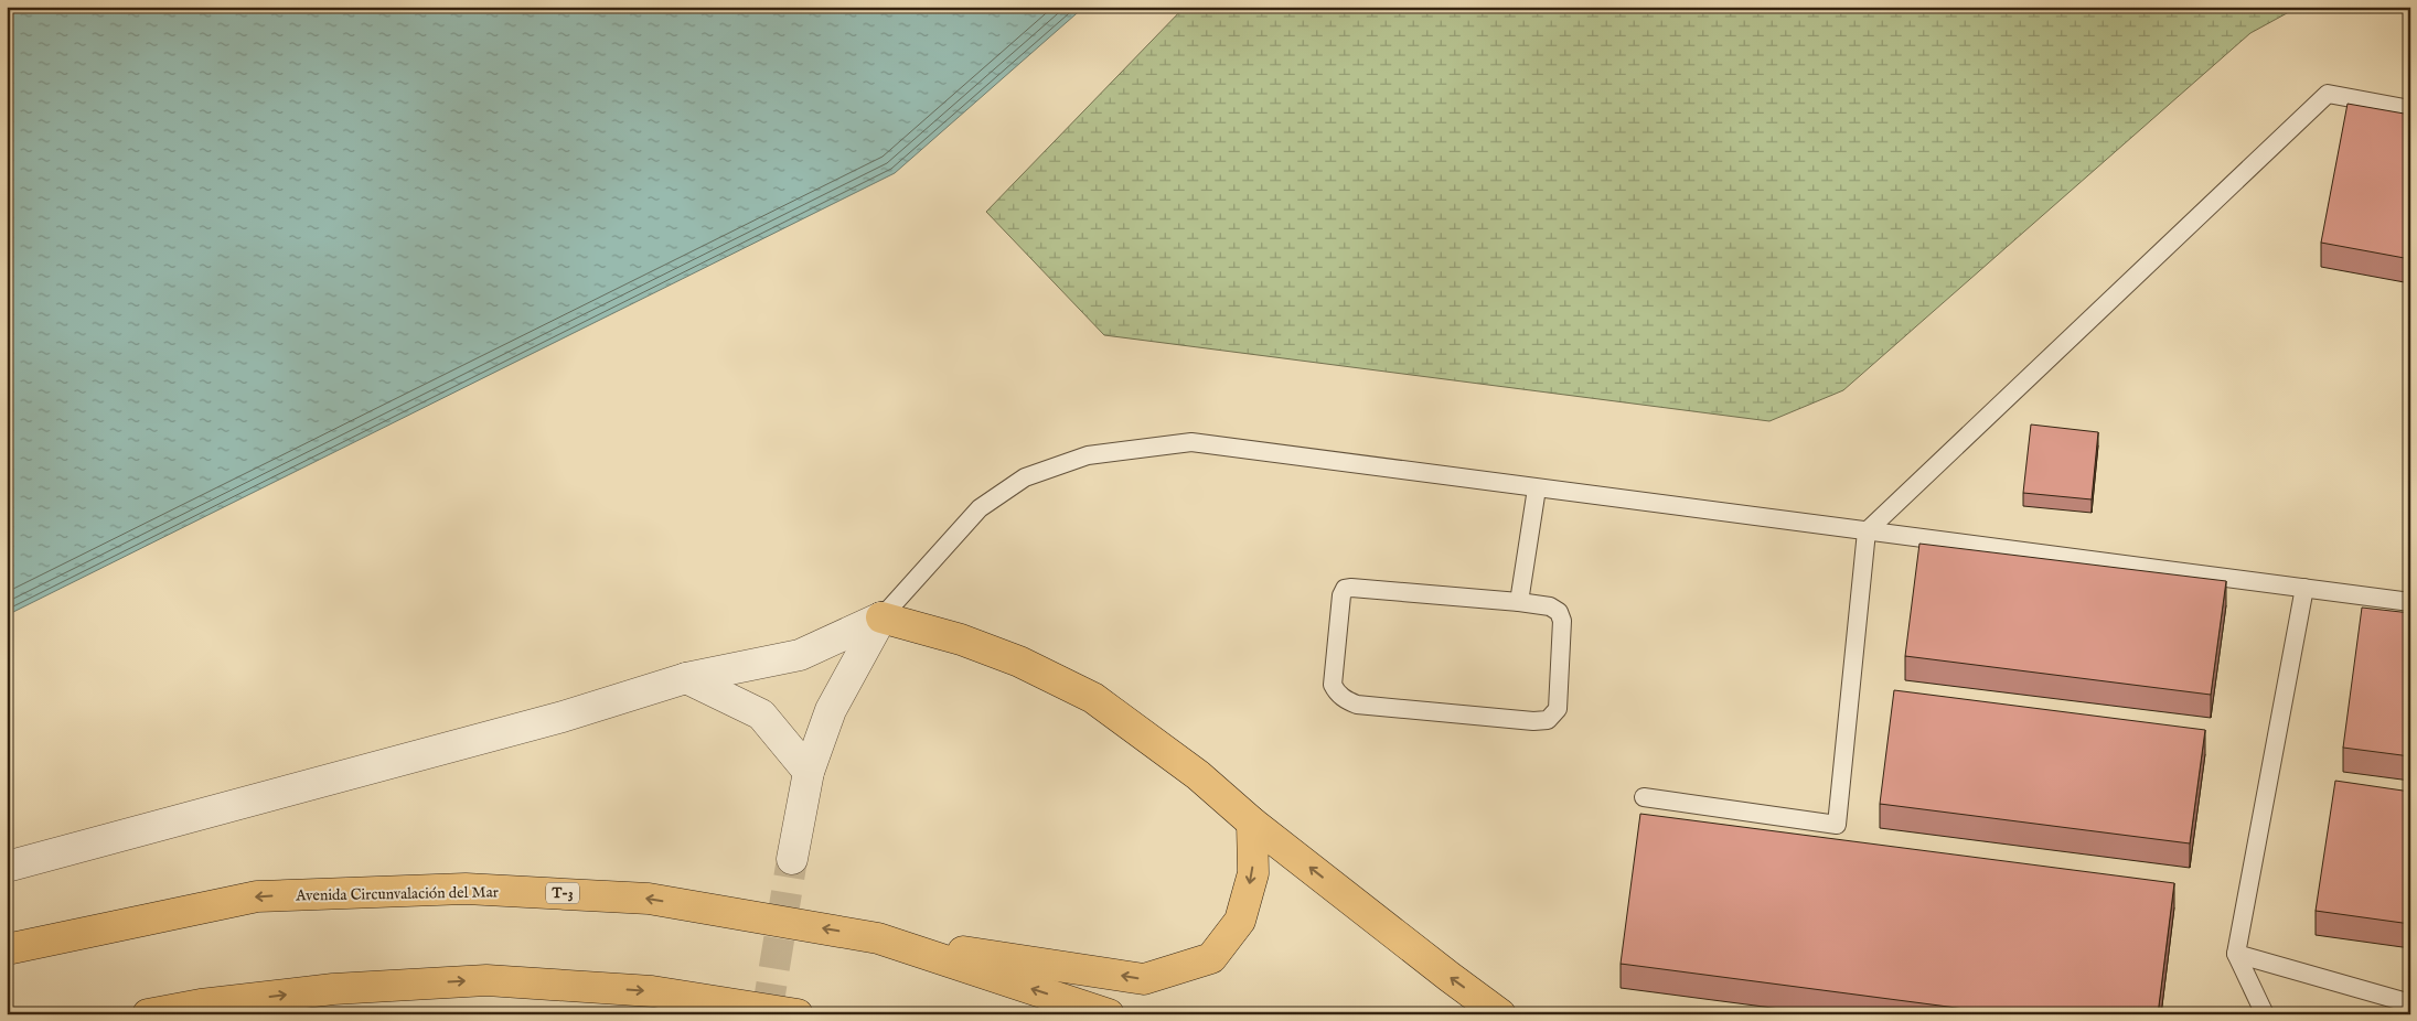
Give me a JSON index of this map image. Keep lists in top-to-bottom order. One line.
{"streets":{"main road":["Avenida Circunvalación del Mar","T-3"]}}
